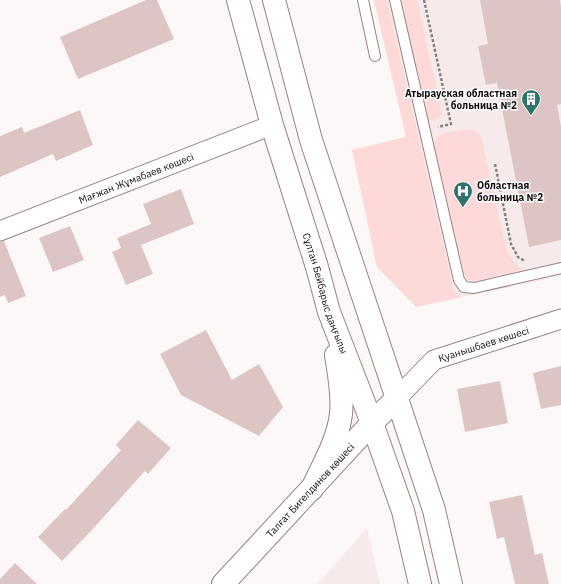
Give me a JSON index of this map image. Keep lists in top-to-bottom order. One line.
{"streets":{"main road":["Сұлтан Бейбарыс даңғылы","Талғат Бигелдинов көшесі"],"street":["Мағжан Жұмабаев көшесі","Қуанышбаев көшесі"]},"crossings":[["Мағжан Жұмабаев көшесі","Сұлтан Бейбарыс даңғылы"],["Сұлтан Бейбарыс даңғылы","Талғат Бигелдинов көшесі"],["Қуанышбаев көшесі","Талғат Бигелдинов көшесі"]],"places":{"building":["Атырауская областная больница №2"],"hospital":["Областная больница №2"]}}
